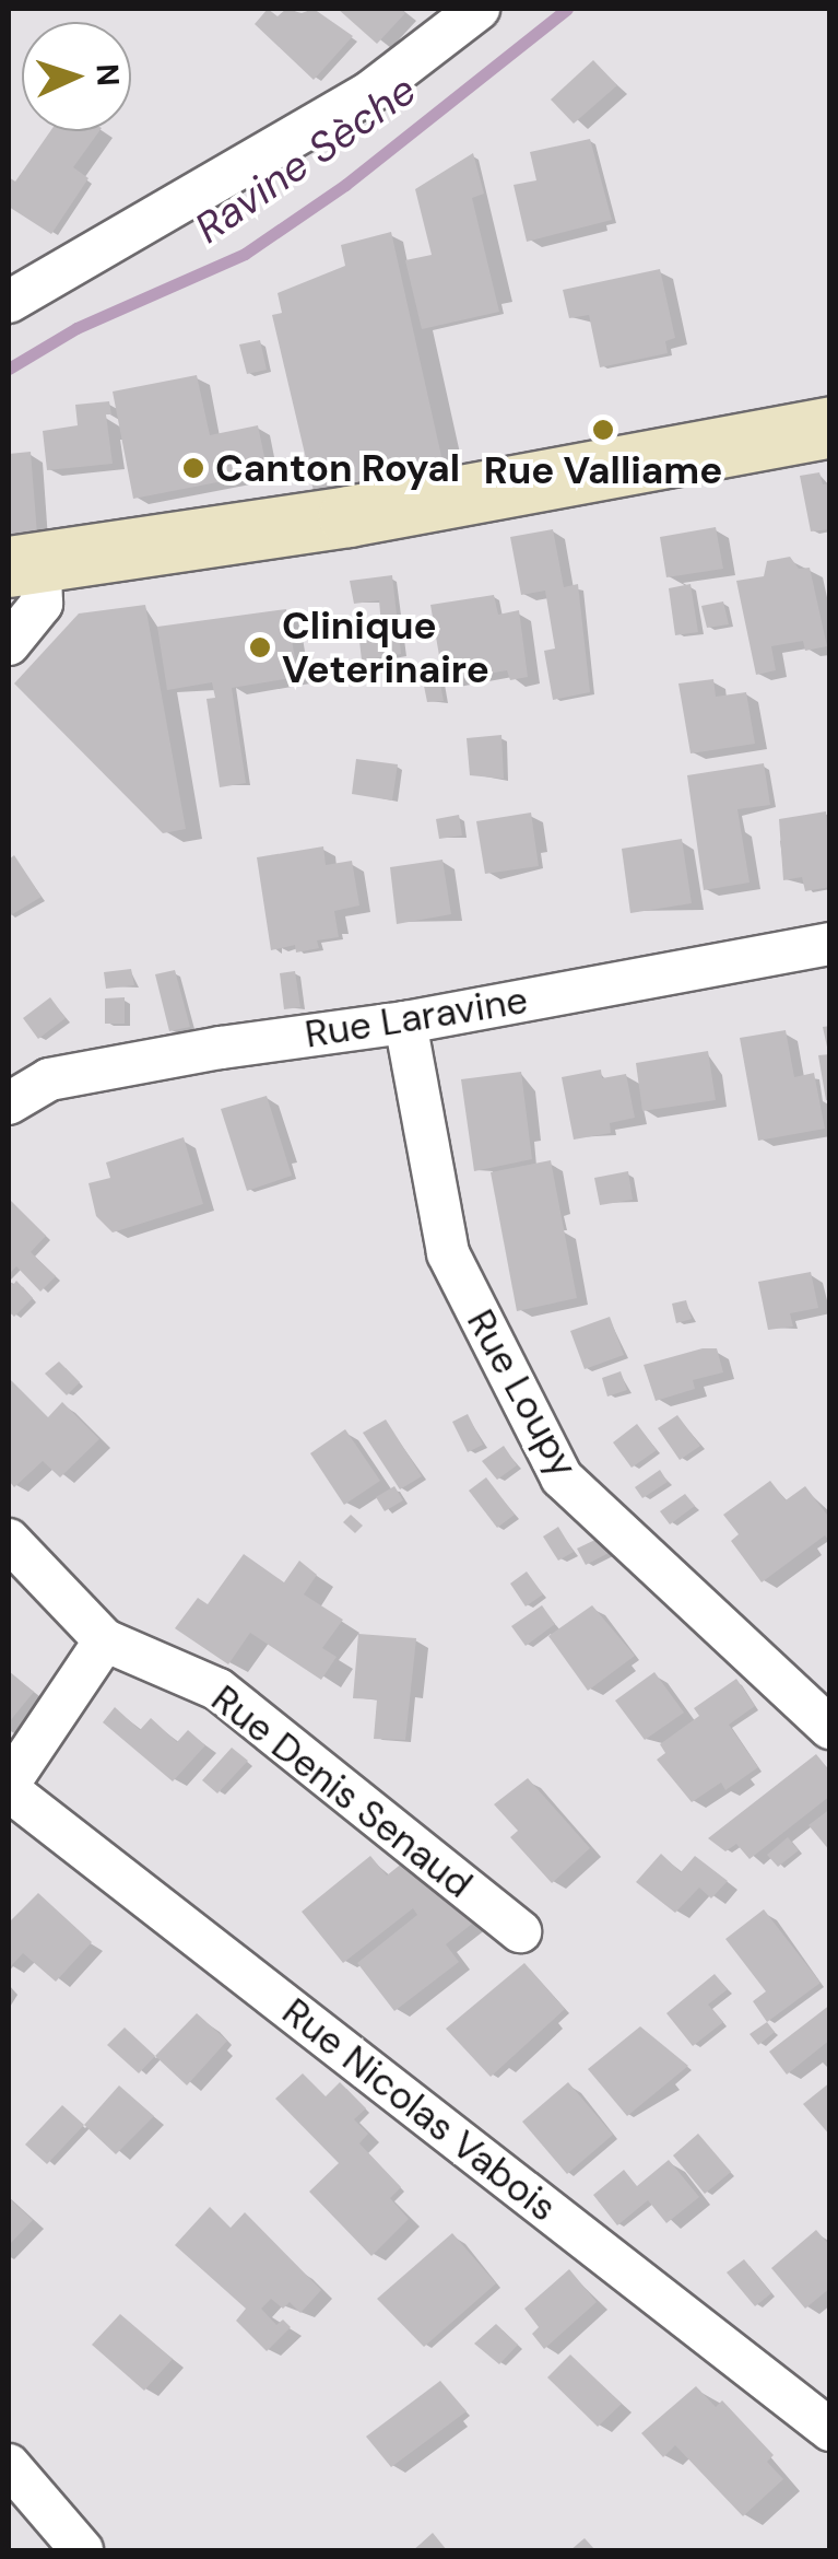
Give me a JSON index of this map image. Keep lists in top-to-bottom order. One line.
{"streets":{"street":["Rue Laravine","Rue Loupy","Rue Denis Senaud","Rue Nicolas Vabois"]},"crossings":[["Rue Laravine","Rue Loupy"]],"water":["Ravine Sèche"],"places":["Rue Valliame","Canton Royal","Clinique Veterinaire"],"north":"right"}
